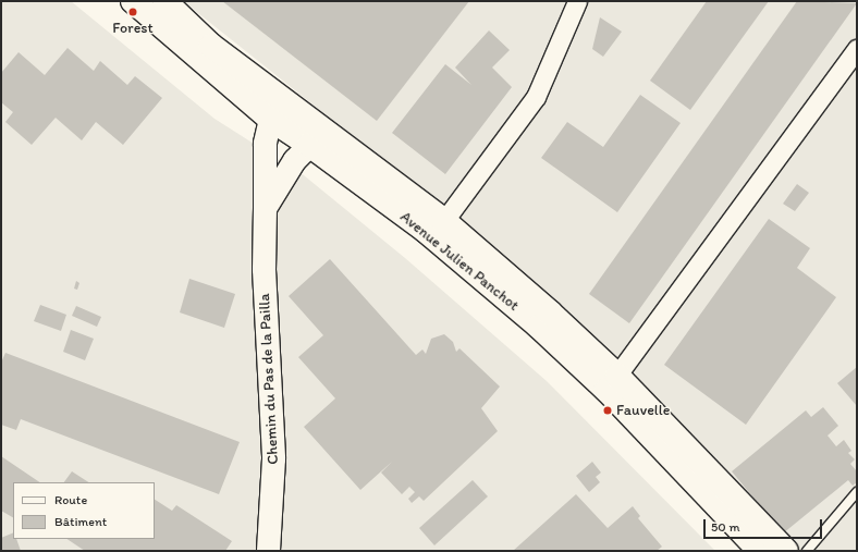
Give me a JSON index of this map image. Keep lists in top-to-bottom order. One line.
{"streets":{"main road":["Avenue Julien Panchot"],"street":["Chemin du Pas de la Pailla"]},"crossings":[["Avenue Julien Panchot","Chemin du Pas de la Pailla"]],"places":["Forest","Fauvelle"],"legend":["Route","Bâtiment"],"scale_bar":"50 m"}
